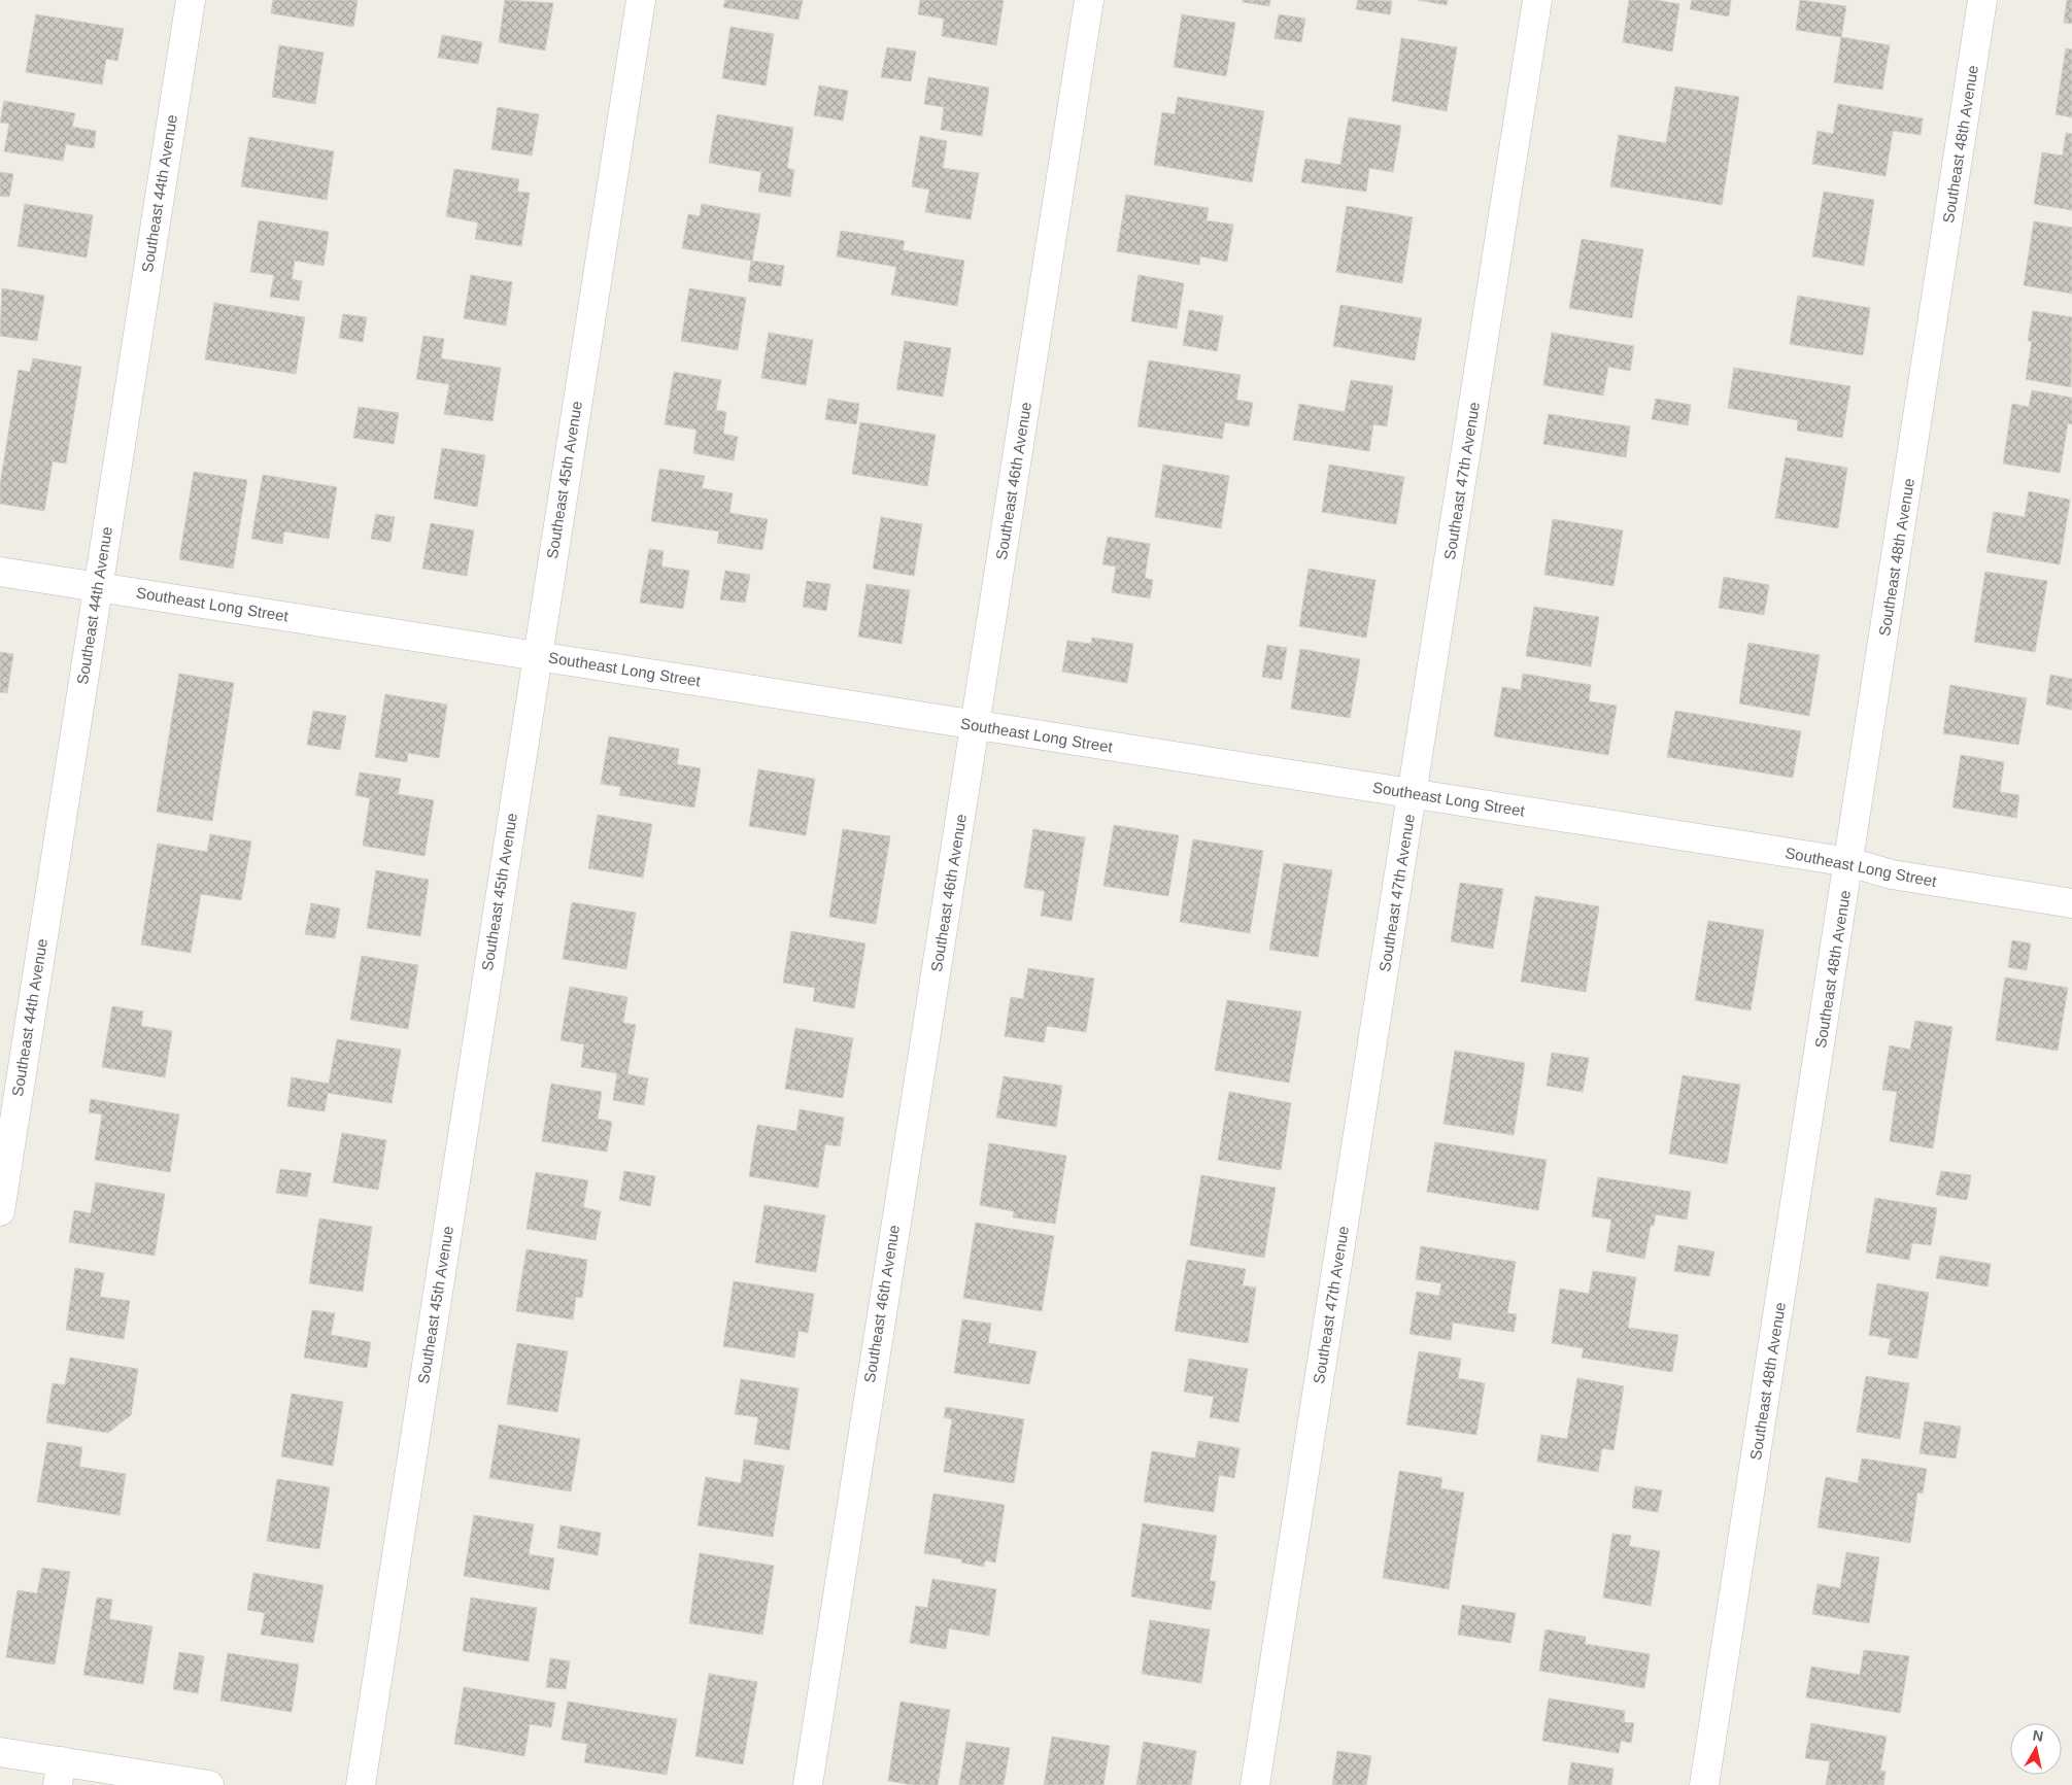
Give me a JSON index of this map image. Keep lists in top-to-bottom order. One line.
{"streets":{"street":["Southeast 48th Avenue","Southeast 44th Avenue","Southeast 45th Avenue","Southeast 46th Avenue","Southeast 47th Avenue","Southeast Long Street"]},"crossings":[["Southeast 48th Avenue","Southeast Long Street"],["Southeast 44th Avenue","Southeast Long Street"],["Southeast 45th Avenue","Southeast Long Street"],["Southeast 46th Avenue","Southeast Long Street"],["Southeast 47th Avenue","Southeast Long Street"]],"north":"top"}
